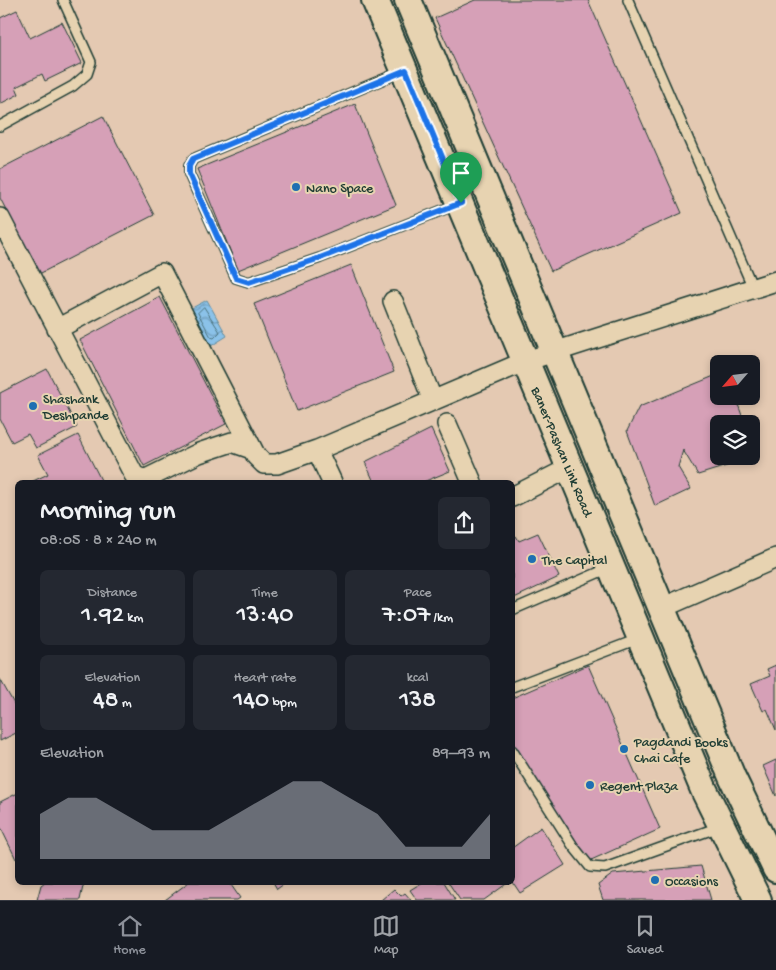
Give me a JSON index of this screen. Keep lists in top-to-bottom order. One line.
{"streets":{"street":["Baner-Pashan Link Road"]},"places":["Nano Space","Shashank Deshpande","The Capital","Pagdandi Books Chai Cafe","Regent Plaza","Occasions"],"north":"bottom left","page":{"heading":["Morning run","08:05 · 8 × 240 m"],"stats":[["Distance","1.92 km"],["Time","13:40"],["Pace","7:07 /km"],["Elevation","48 m"],["Heart rate","140 bpm"],["kcal","138"]],"chart":["Elevation","89–93 m"],"tabs":["Home","Map","Saved"]}}
